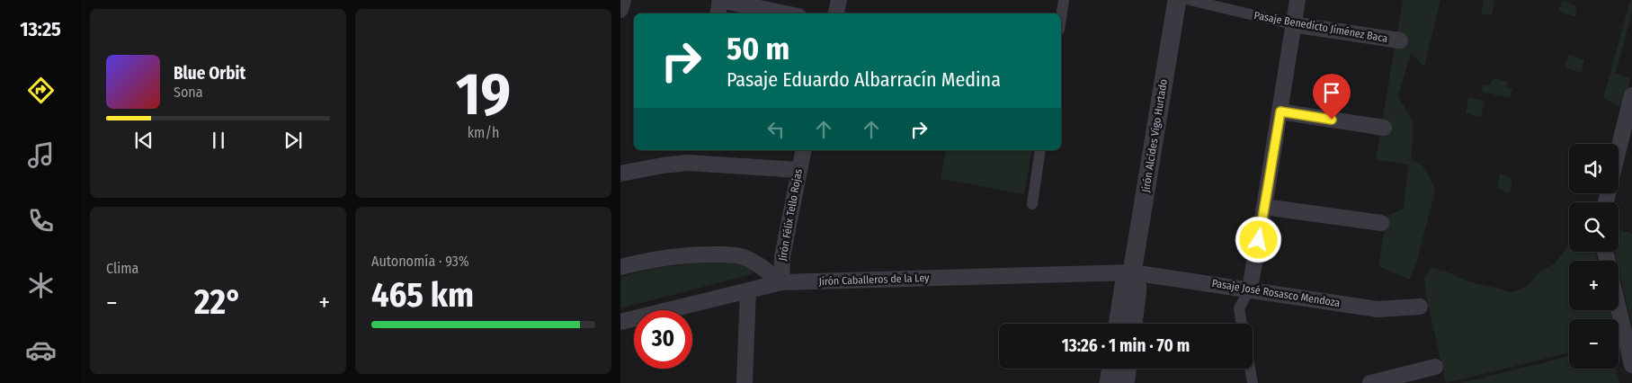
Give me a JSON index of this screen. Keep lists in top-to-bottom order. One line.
{"streets":{"street":["Pasaje Benedicto Jiménez Baca","Jirón Alcides Vigo Hurtado","Jirón Félix Tello Rojas","Jirón Caballeros de la Ley","Pasaje José Rosasco Mendoza"]},"crossings":[["Jirón Alcides Vigo Hurtado","Jirón Caballeros de la Ley"],["Jirón Alcides Vigo Hurtado","Pasaje José Rosasco Mendoza"],["Jirón Félix Tello Rojas","Jirón Caballeros de la Ley"],["Jirón Caballeros de la Ley","Pasaje José Rosasco Mendoza"]],"page":{"tabs":"13:25","tile":[["19","km/h"],"Clima",["Autonomía · 93%","465 km"]],"turn":["50 m","Pasaje Eduardo Albarracín Medina"],"song":["Blue Orbit","Sona"],"map_buttons":["+","−"],"heat":["−","22°","+"],"limit":"30","trip":"13:26 · 1 min · 70 m"}}
